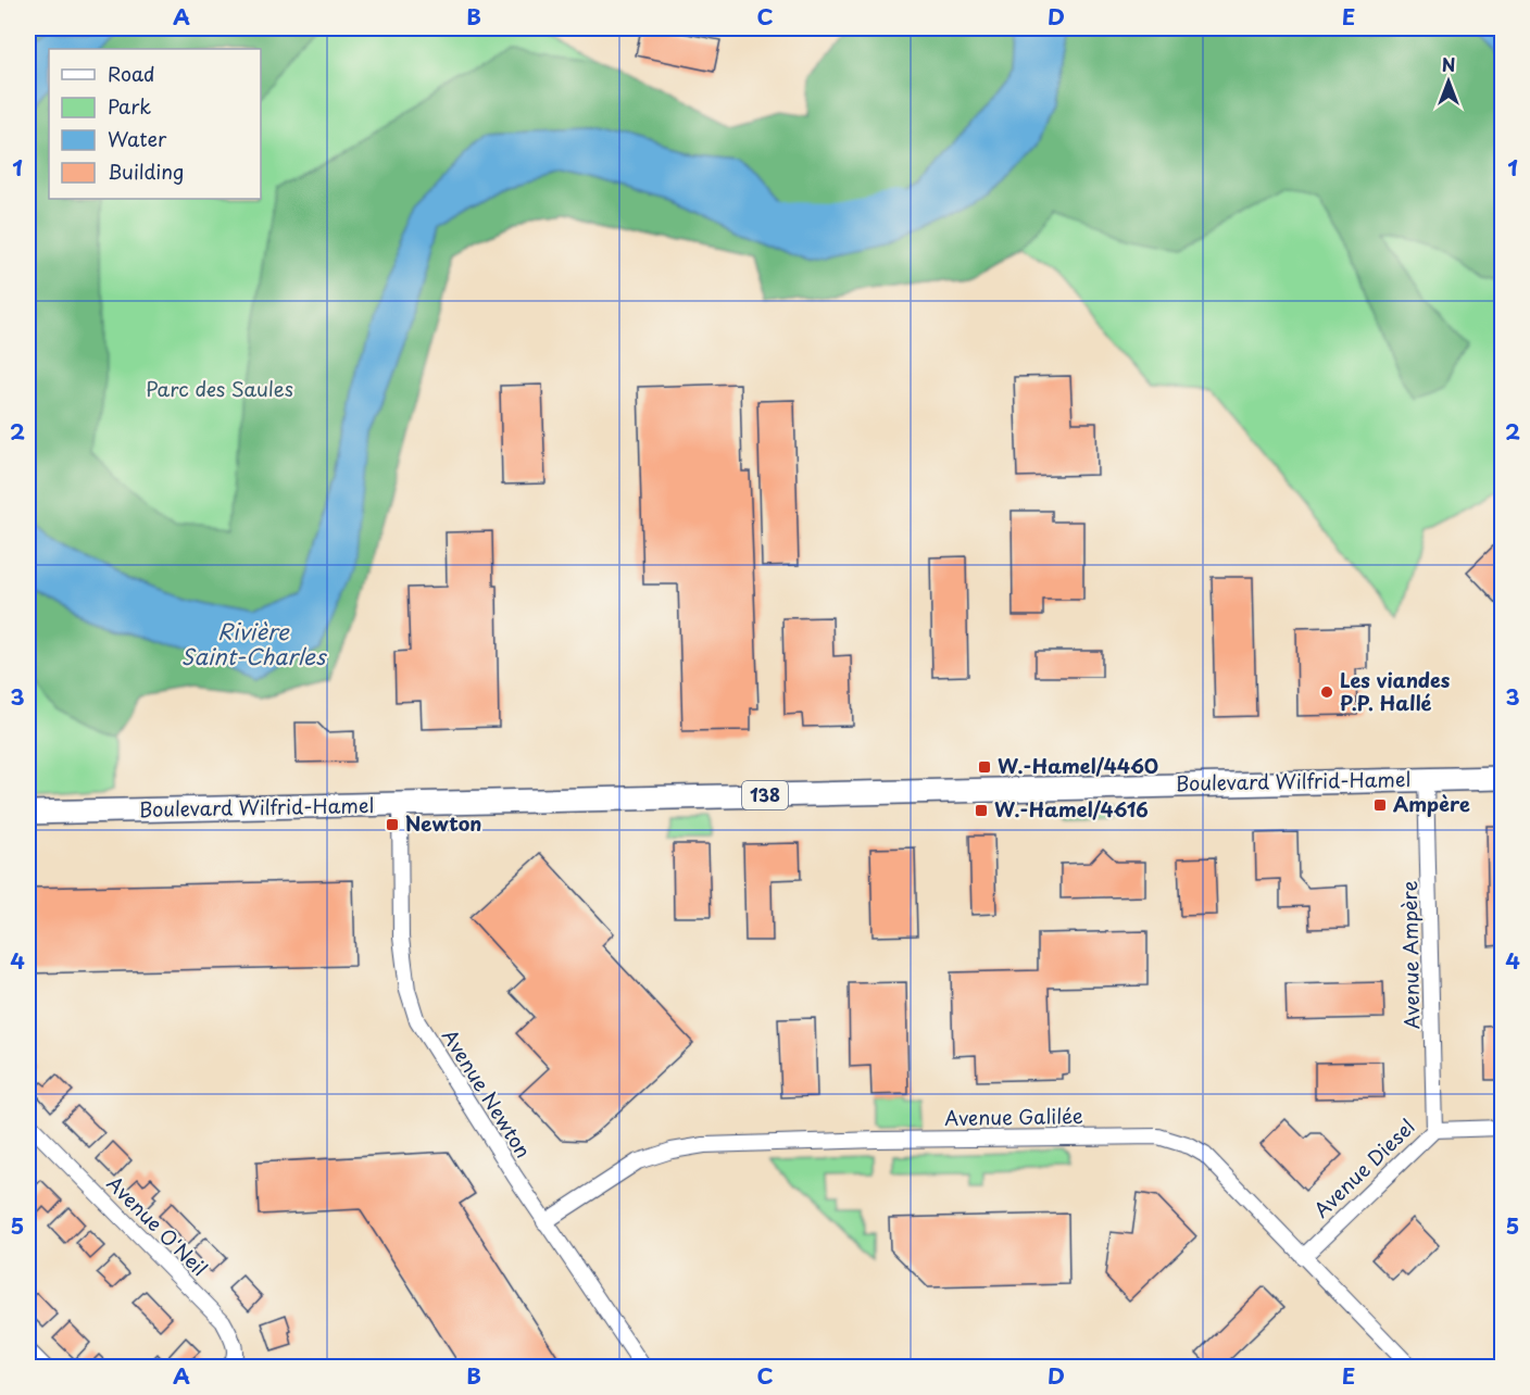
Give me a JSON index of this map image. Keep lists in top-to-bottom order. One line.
{"streets":{"main road":["Boulevard Wilfrid-Hamel","138"],"street":["Avenue Ampère","Avenue Newton","Avenue Galilée","Avenue Diesel","Avenue O'Neil"]},"crossings":[["Boulevard Wilfrid-Hamel","Avenue Ampère"],["Boulevard Wilfrid-Hamel","Avenue Newton"],["Avenue Ampère","Avenue Diesel"],["Avenue Newton","Avenue Galilée"],["Avenue Galilée","Avenue Diesel"]],"water":["Rivière Saint-Charles"],"parks":["Parc des Saules"],"places":{"other":["Les viandes P.P. Hallé"],"transit":["W.-Hamel/4460","Ampère","W.-Hamel/4616","Newton"]},"legend":["Road","Park","Water","Building"],"north":"top","grid":{"columns":["A","B","C","D","E"],"rows":["1","2","3","4","5"]}}
